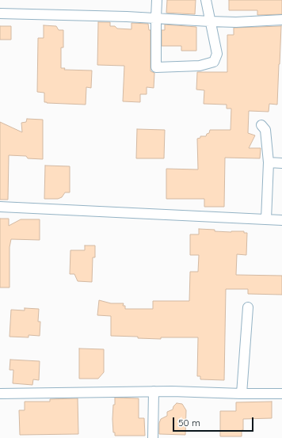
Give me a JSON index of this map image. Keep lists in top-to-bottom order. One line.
{"scale_bar":"50 m"}
